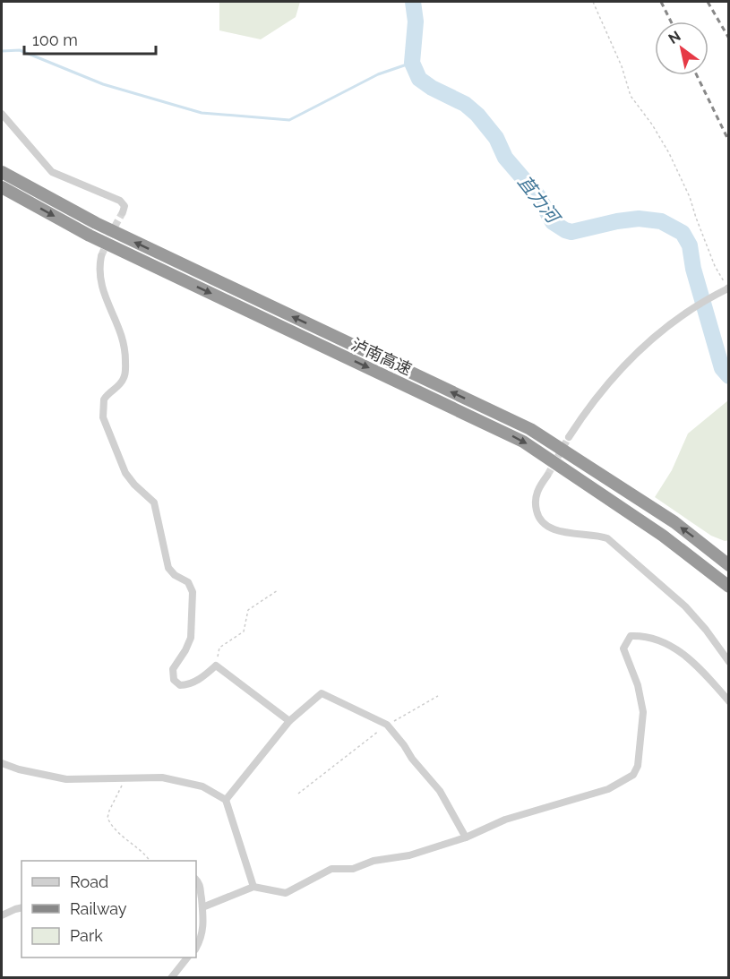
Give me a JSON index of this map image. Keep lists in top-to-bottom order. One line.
{"streets":{"highway":["泸南高速"]},"water":["苴力河"],"legend":["Road","Railway","Park"],"scale_bar":"100 m","north":"top left"}
